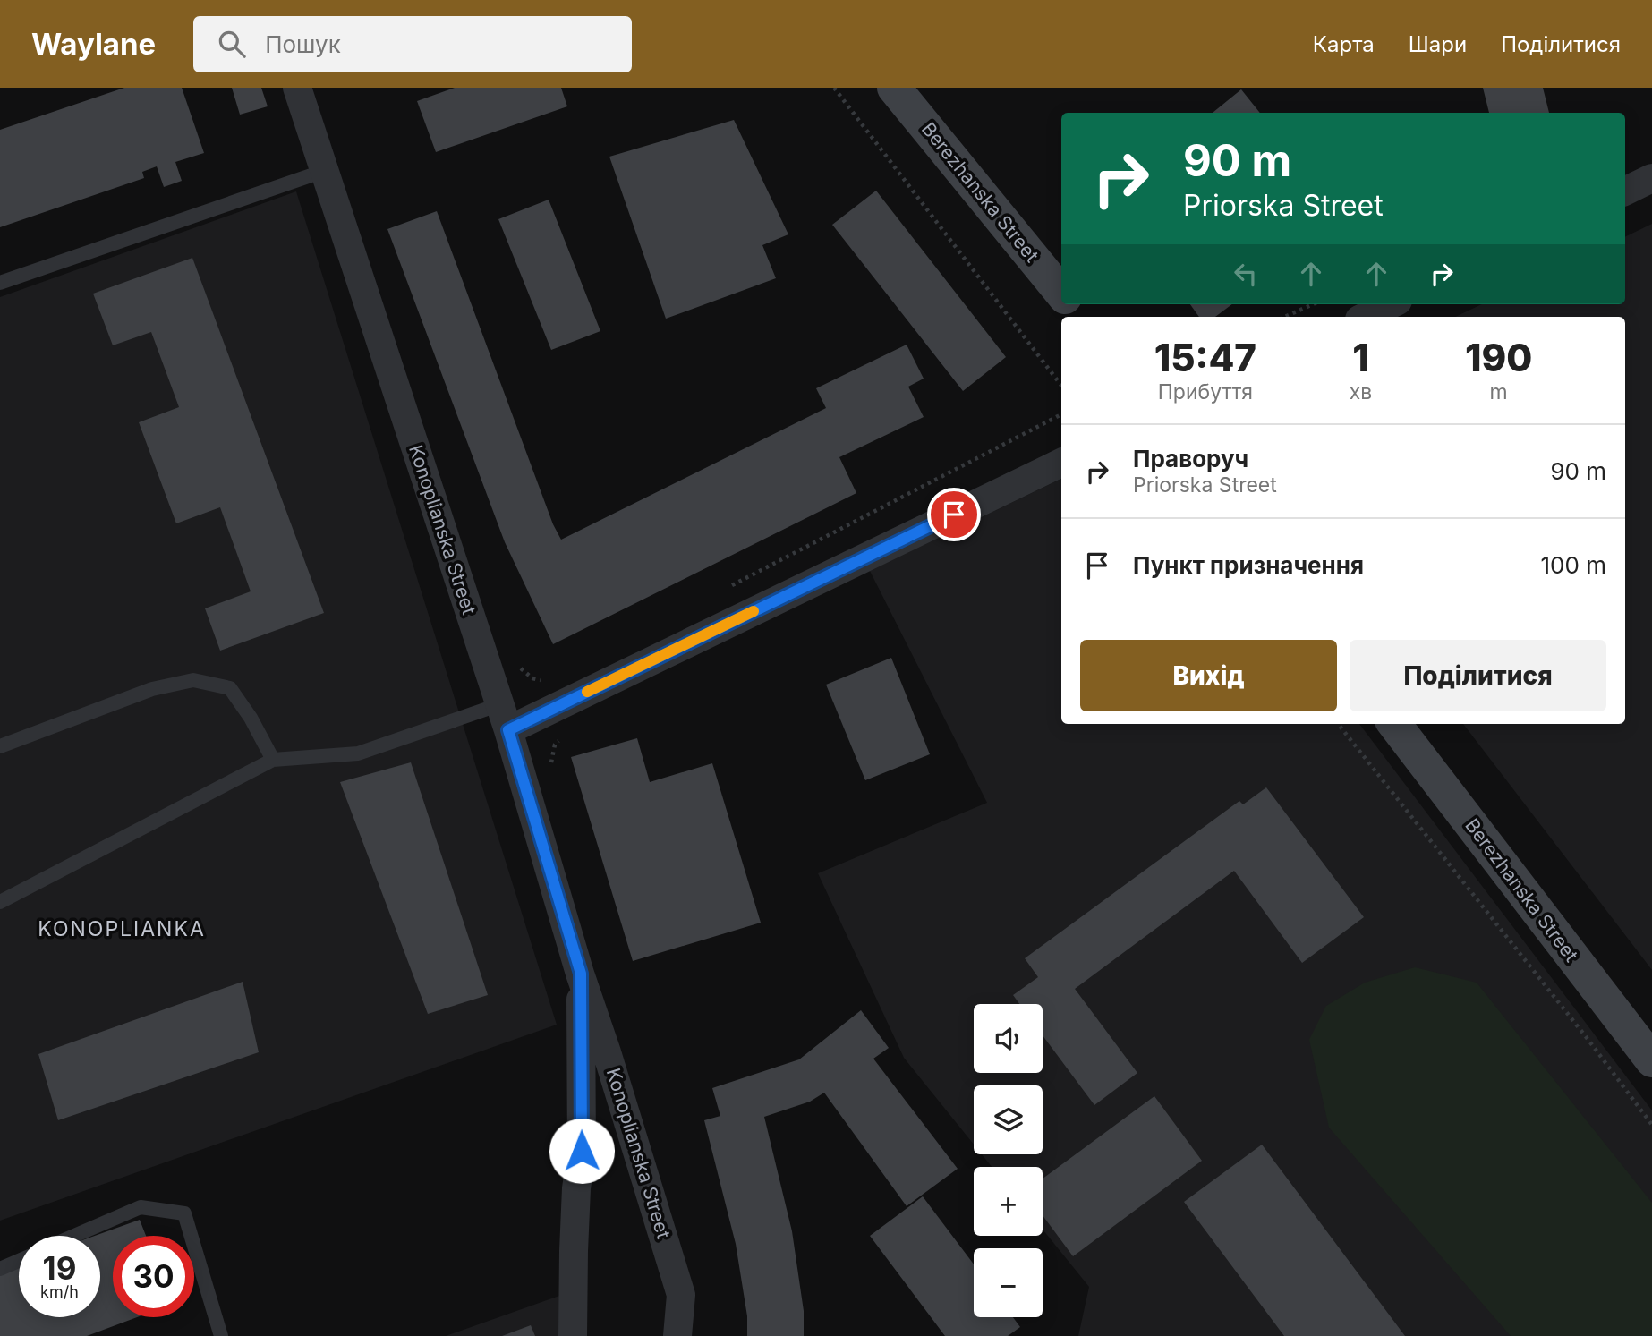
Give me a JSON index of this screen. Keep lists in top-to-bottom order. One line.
{"streets":{"street":["Berezhanska Street","Konoplianska Street"]},"districts":["KONOPLIANKA"],"page":{"header":"Waylane","search":"Пошук","nav":["Карта","Шари","Поділитися"],"turn":["90 m","Priorska Street"],"eta":["15:47","Прибуття","1","хв","190","m"],"list":[{"name":"Праворуч","note":"Priorska Street","value":"90 m"},{"name":"Пункт призначення","value":"100 m"}],"buttons":["Вихід","Поділитися"],"map_buttons":["+","−"],"speed":"19 km/h","limit":"30"}}
